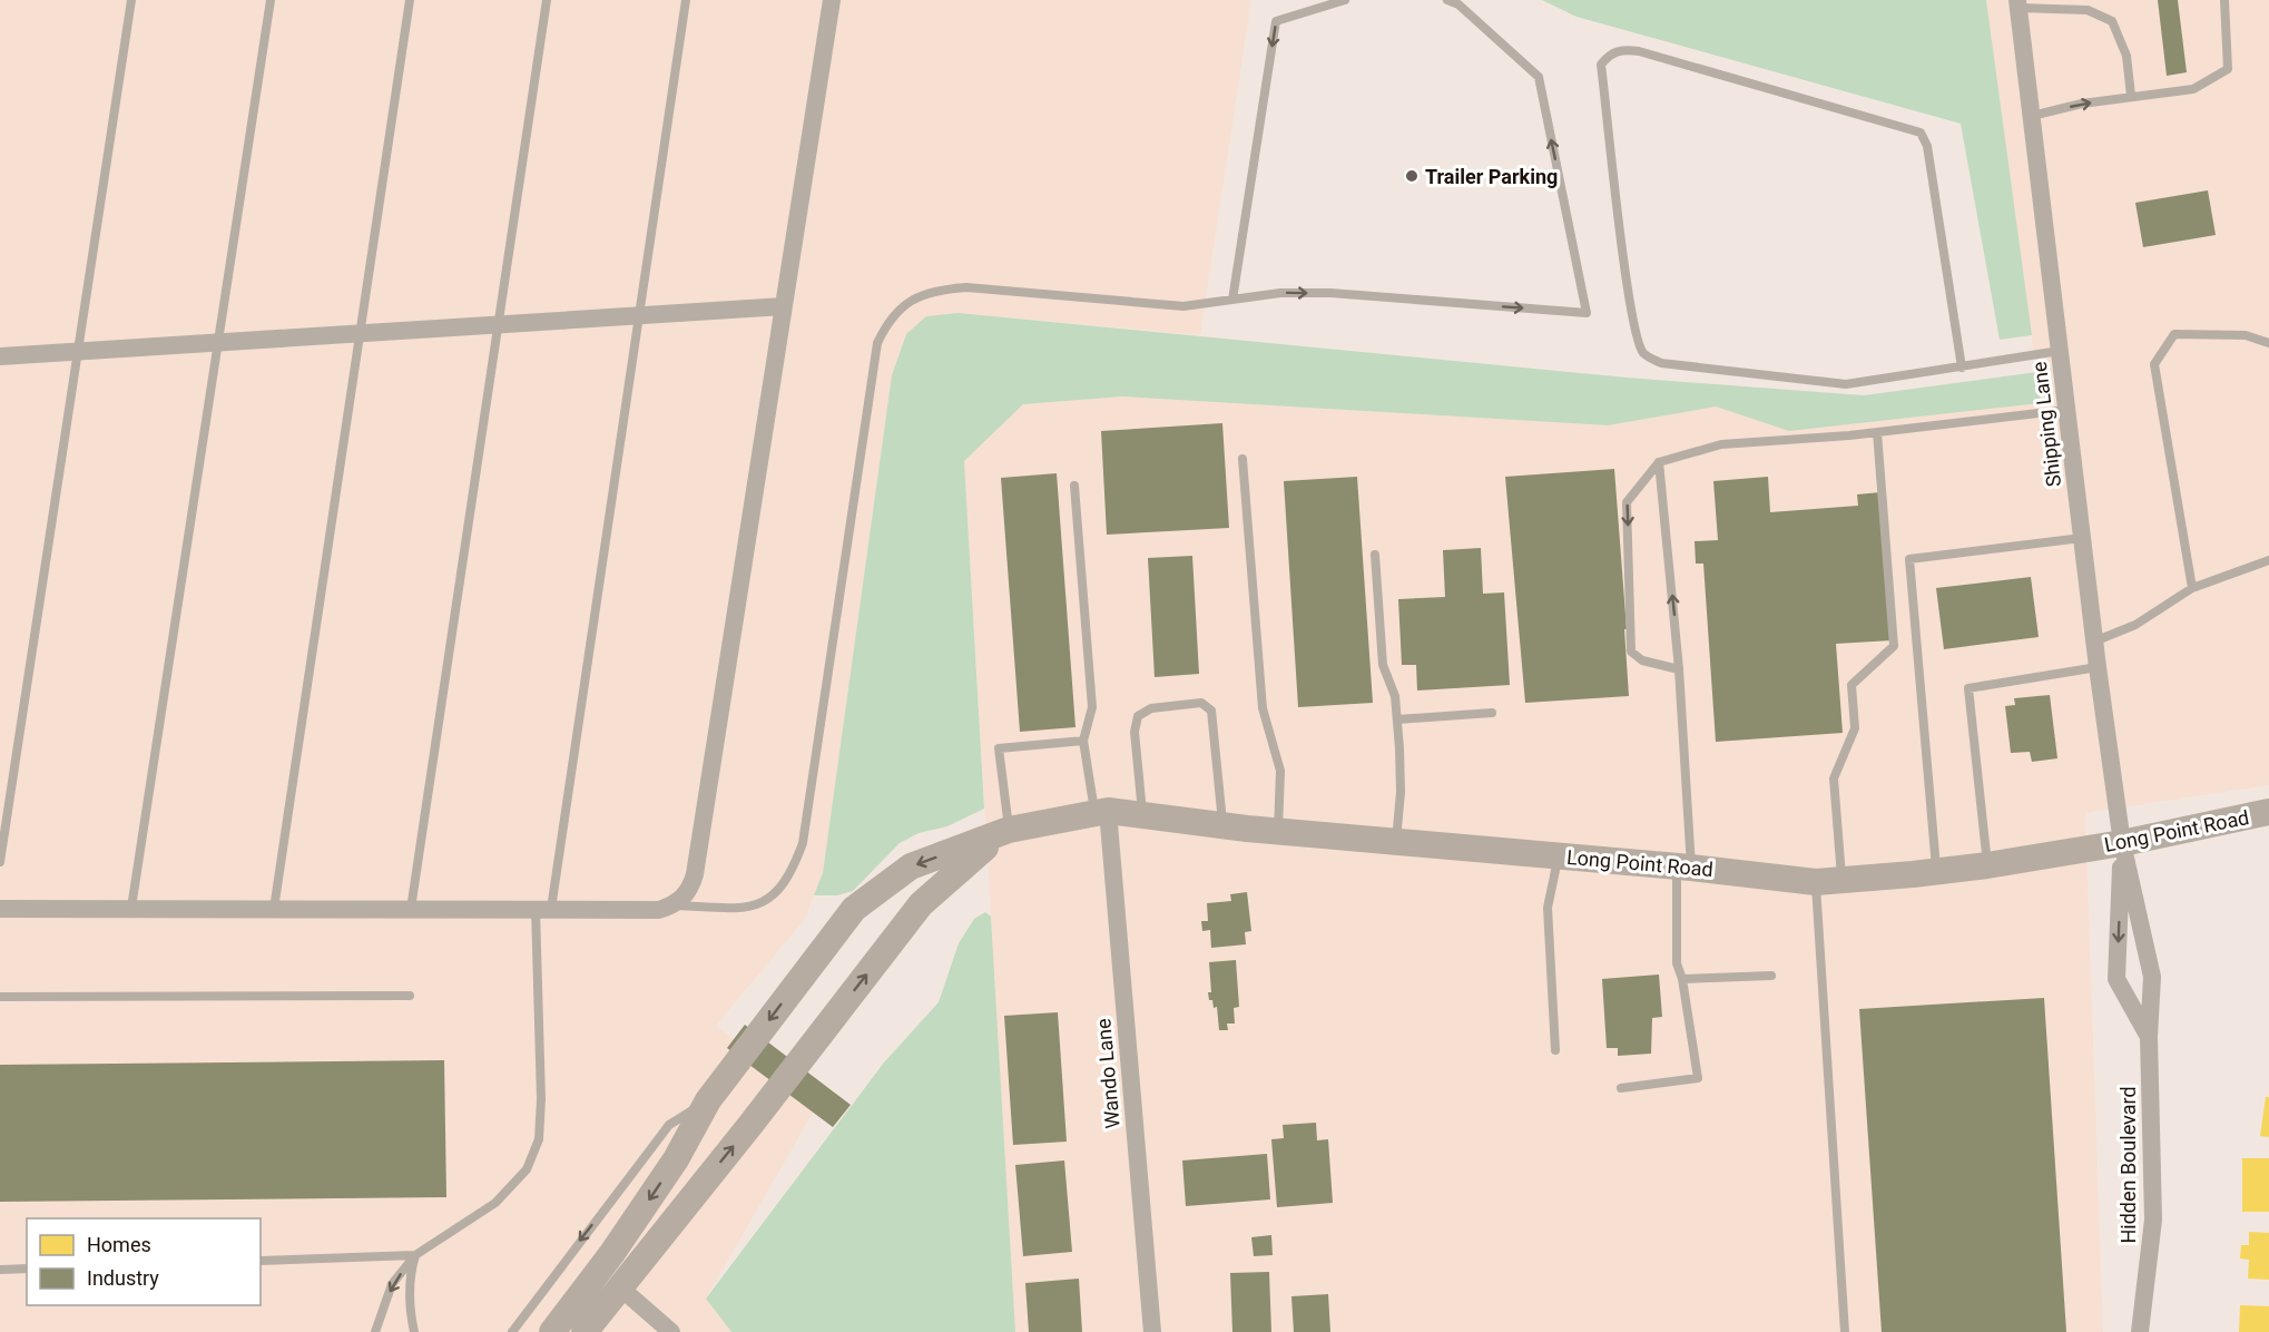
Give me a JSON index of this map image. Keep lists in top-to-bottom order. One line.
{"streets":{"main road":["Long Point Road"],"street":["Shipping Lane","Wando Lane","Hidden Boulevard"]},"crossings":[["Shipping Lane","Long Point Road"],["Shipping Lane","Hidden Boulevard"],["Long Point Road","Wando Lane"],["Long Point Road","Hidden Boulevard"]],"places":["Trailer Parking"],"legend":["Homes","Industry"]}
